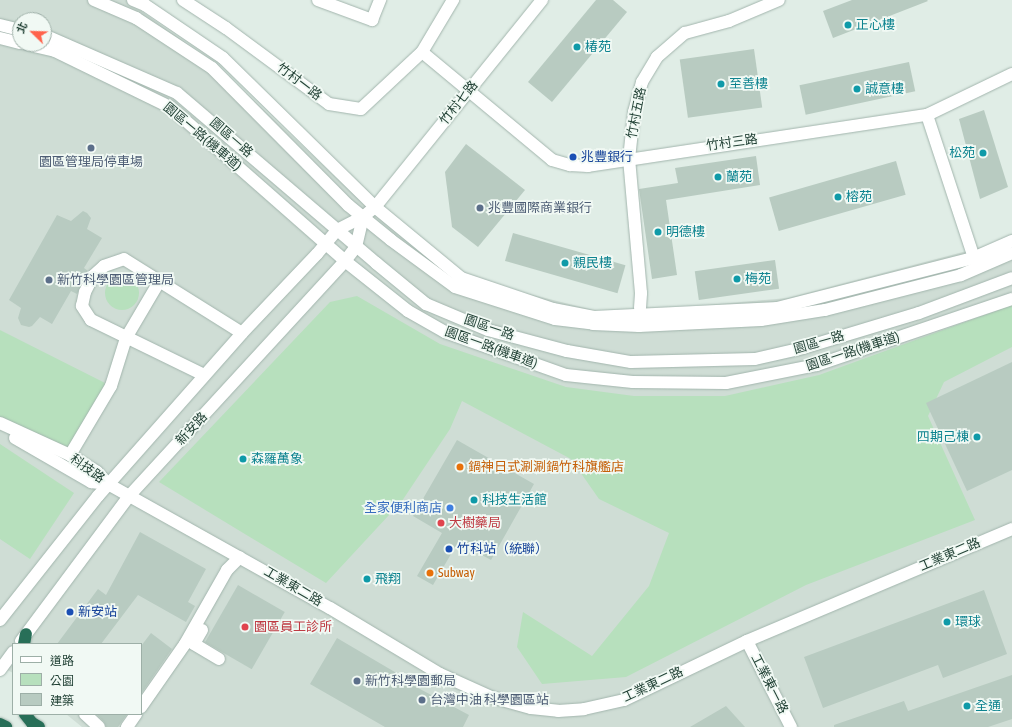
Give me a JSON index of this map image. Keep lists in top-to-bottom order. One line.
{"streets":{"street":["竹村一路","竹村七路","竹村五路","園區一路(機車道)","園區一路","竹村三路","新安路","科技路","工業東二路","工業東一路"]},"crossings":[["竹村七路","竹村三路"],["竹村七路","新安路"],["竹村五路","竹村三路"],["園區一路(機車道)","新安路"],["園區一路","新安路"],["新安路","科技路"],["新安路","工業東二路"],["科技路","工業東二路"],["工業東二路","工業東一路"]],"places":["正心樓","椿苑","至善樓","誠意樓","園區管理局停車場","松苑","兆豐銀行","蘭苑","榕苑","兆豐國際商業銀行","明德樓","親民樓","梅苑","新竹科學園區管理局","四期己棟","森羅萬象","鍋神日式涮涮鍋竹科旗艦店","科技生活館","全家便利商店","大樹藥局","竹科站（統聯）","Subway","飛翔","新安站","環球","園區員工診所","新竹科學園郵局","台灣中油 科學園區站","全通"],"legend":["道路","公園","建築"],"north":"top left"}
